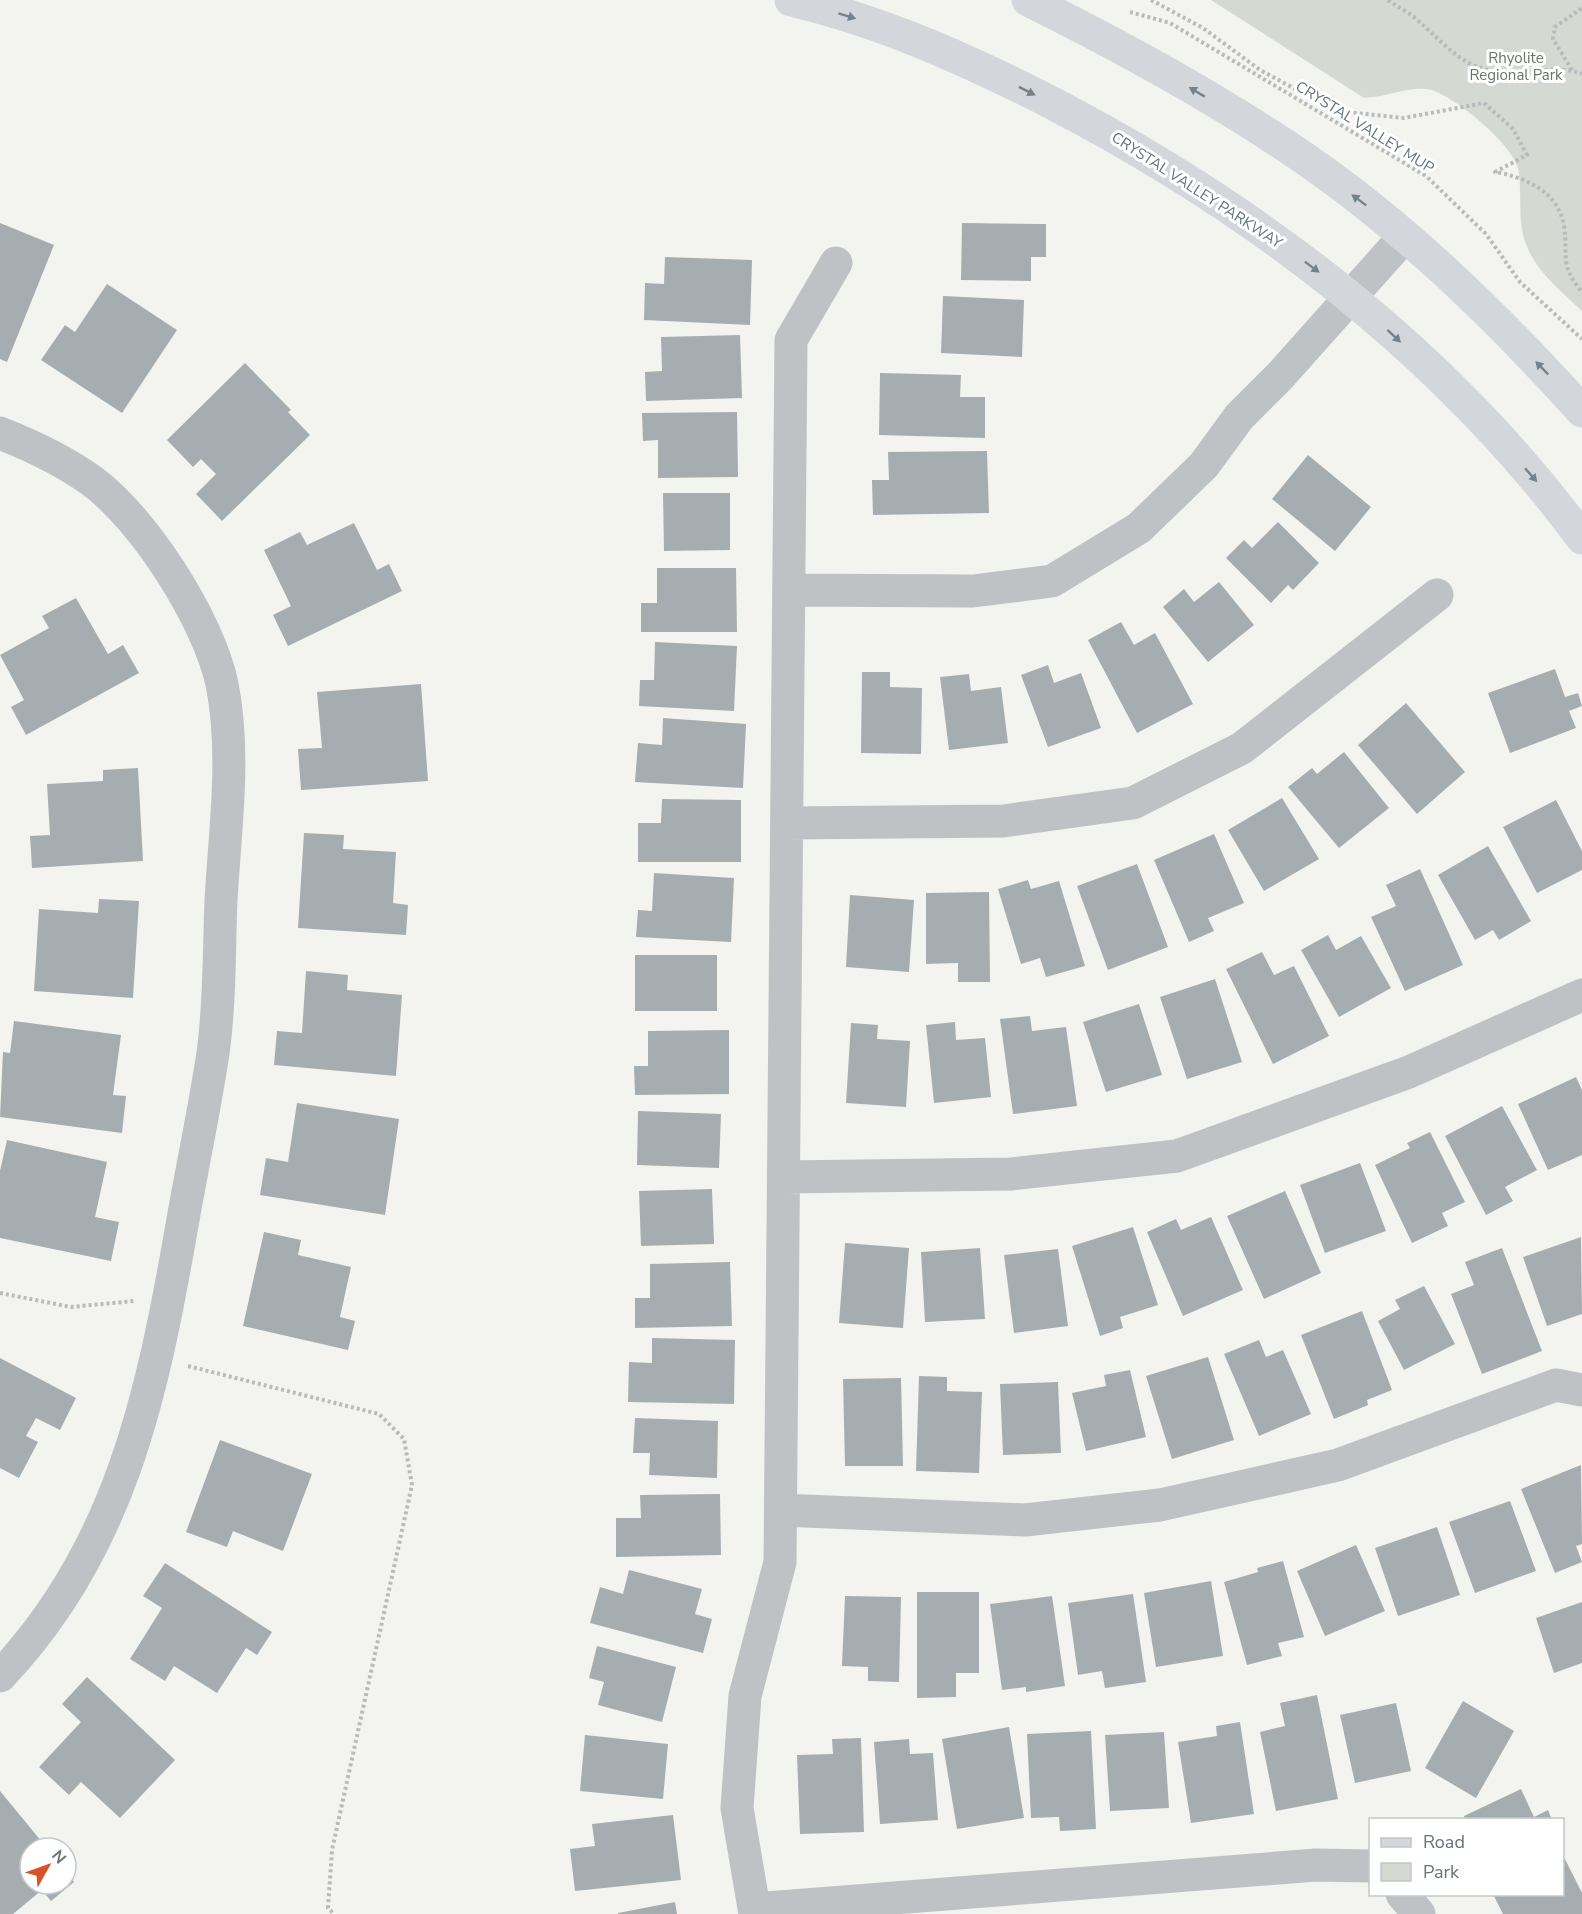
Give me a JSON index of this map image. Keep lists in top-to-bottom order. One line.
{"streets":{"main road":["CRYSTAL VALLEY PARKWAY"],"path":["CRYSTAL VALLEY MUP"]},"parks":["Rhyolite Regional Park"],"legend":["Road","Park"],"north":"top right"}
